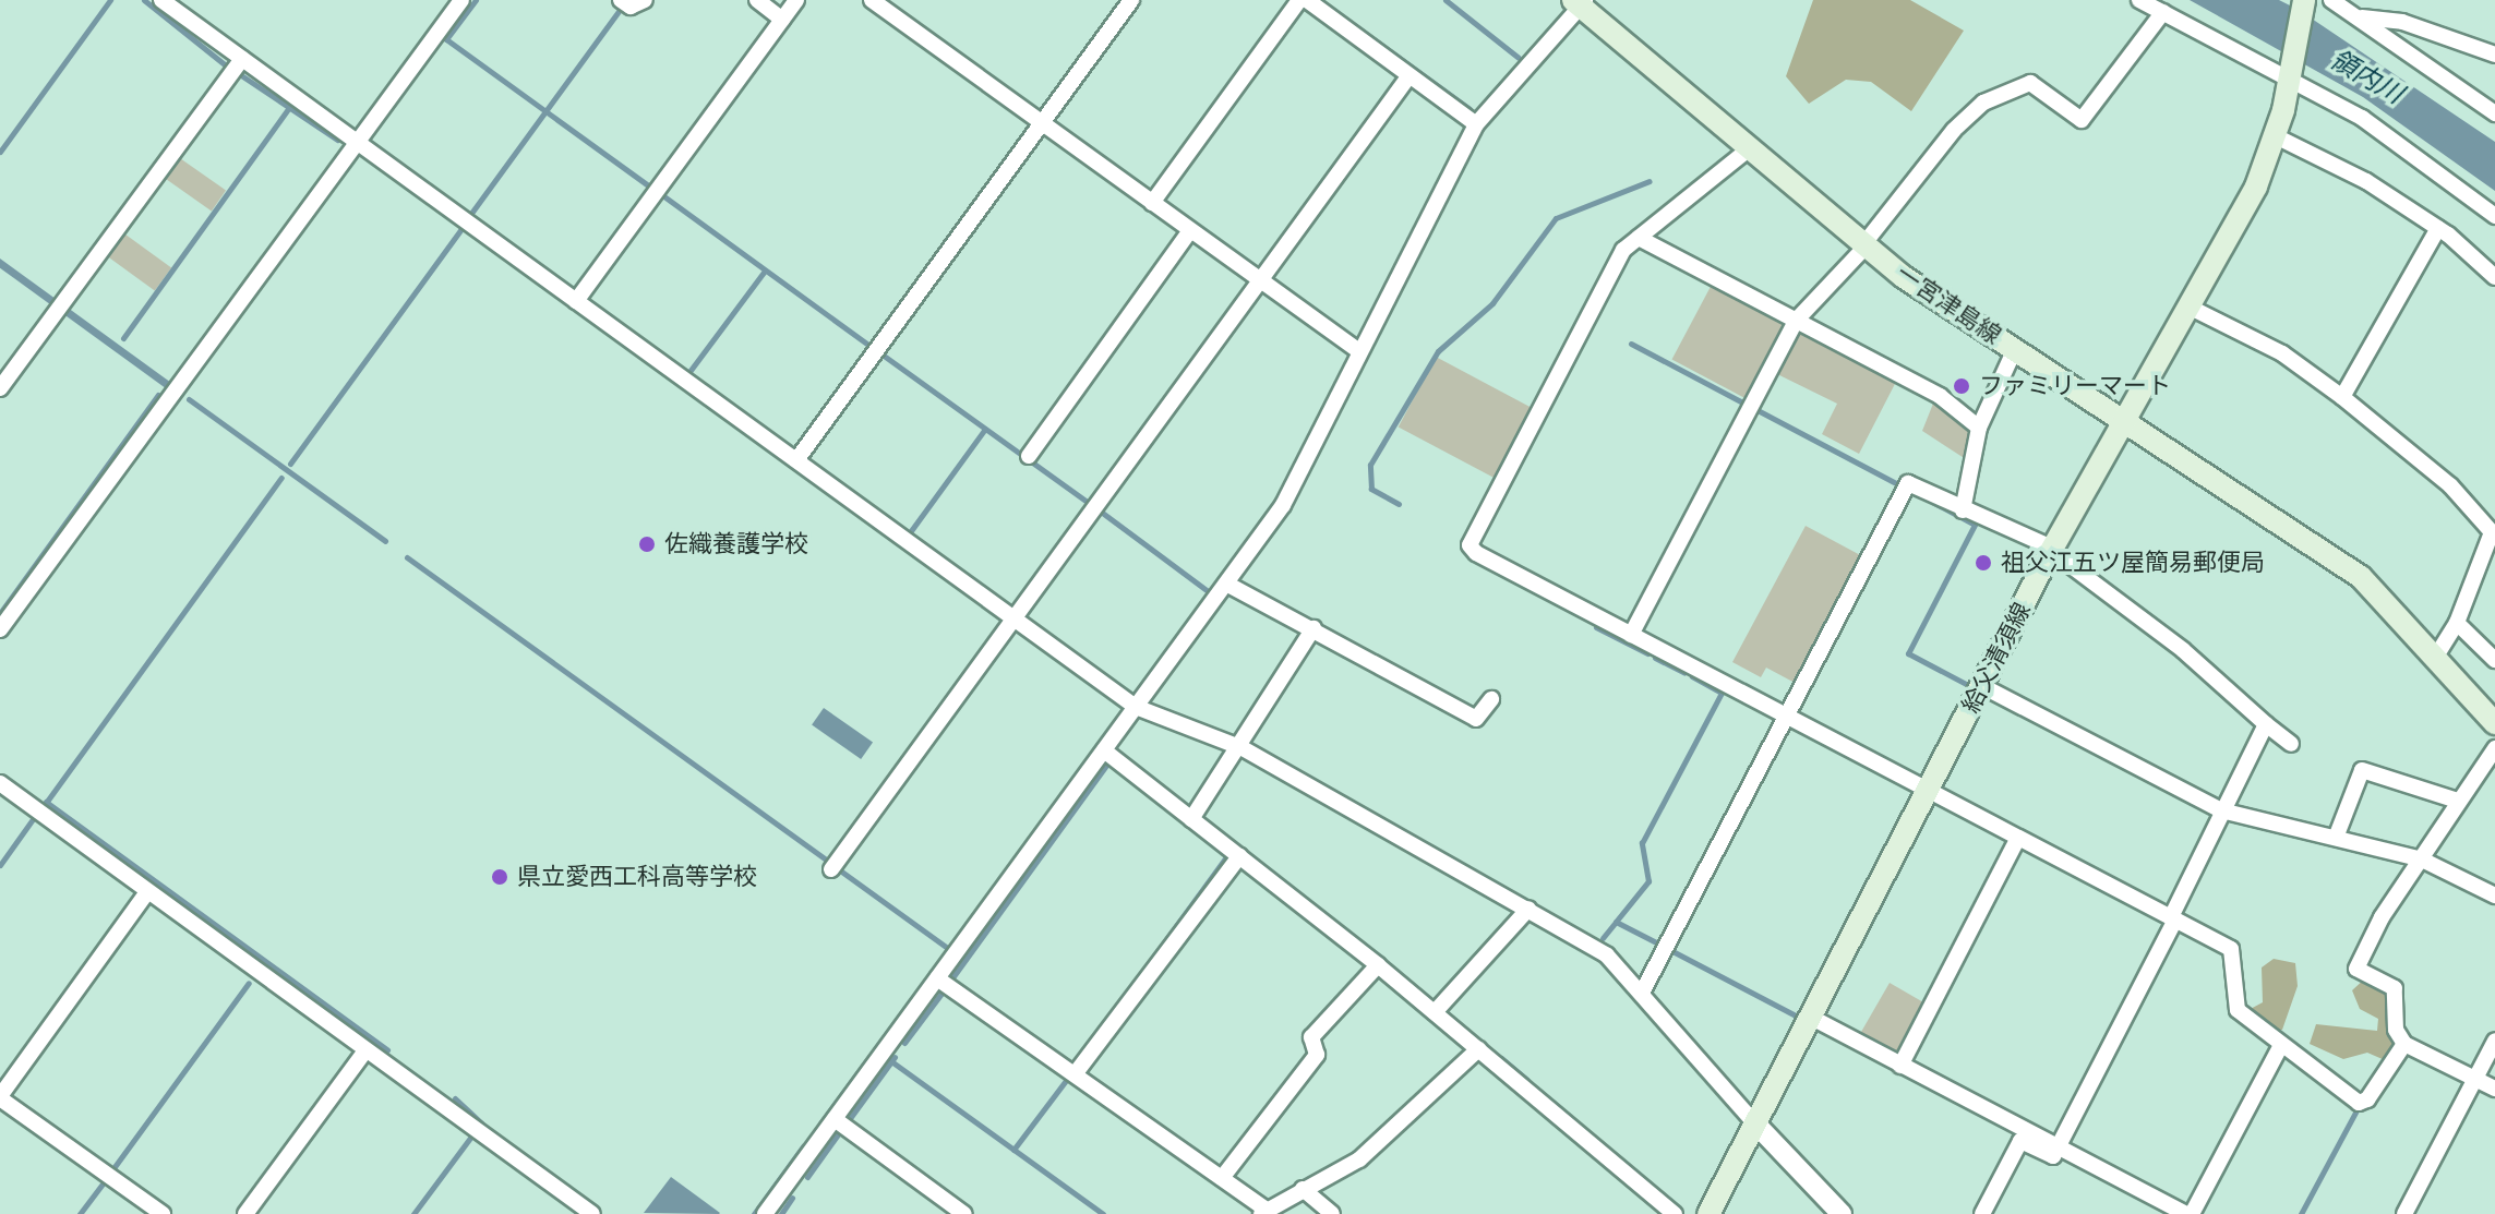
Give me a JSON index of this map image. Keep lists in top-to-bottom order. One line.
{"streets":{"main road":["一宮津島線","給父清須線"]},"crossings":[["一宮津島線","給父清須線"]],"water":["領内川"],"places":["ファミリーマート","佐織養護学校","祖父江五ツ屋簡易郵便局","県立愛西工科高等学校"]}
